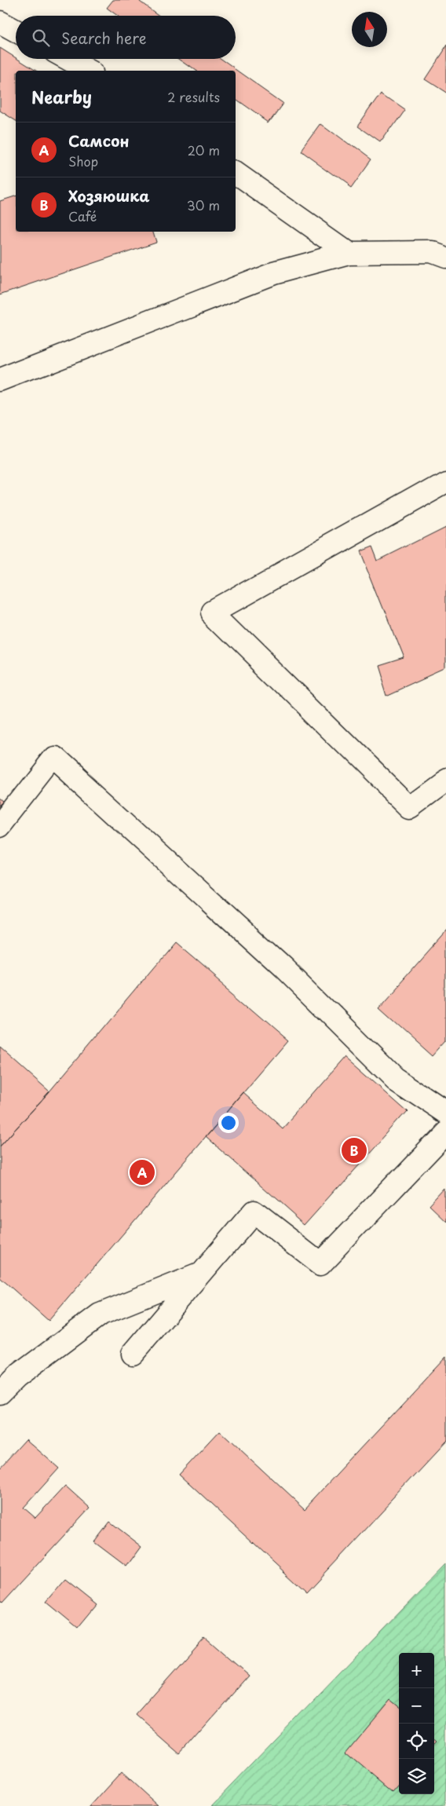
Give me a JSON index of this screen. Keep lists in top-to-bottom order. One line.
{"north":"top","page":{"search":"Search here","heading":["Nearby","2 results"],"list":[{"mark":"A","name":"Самсон","note":"Shop","value":"20 m"},{"mark":"B","name":"Хозяюшка","note":"Café","value":"30 m"}],"pins":["B","A"],"map_buttons":["+","−"]}}
